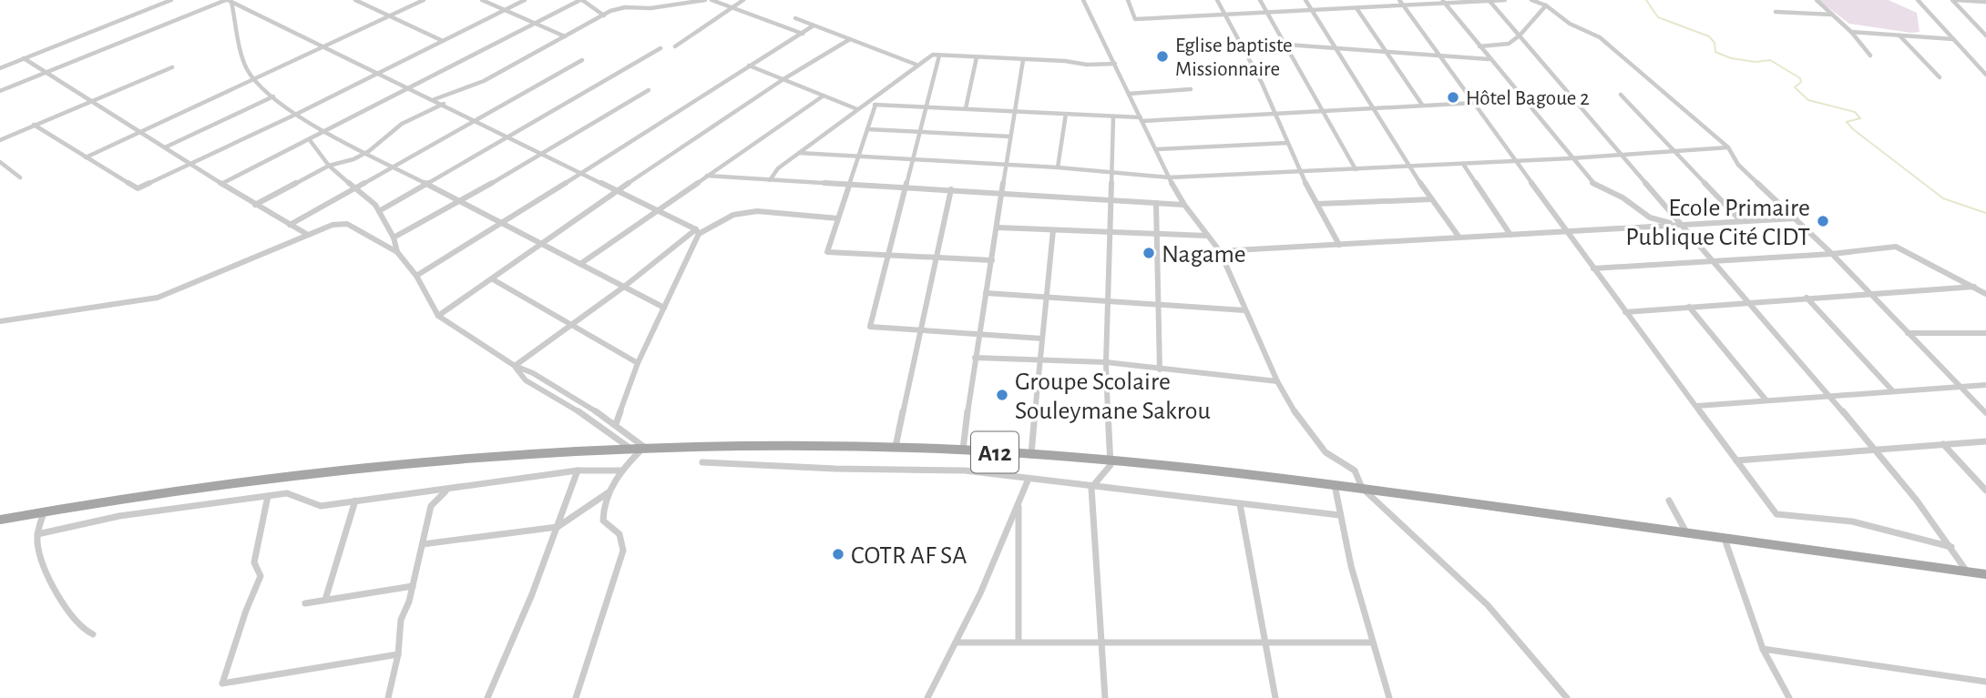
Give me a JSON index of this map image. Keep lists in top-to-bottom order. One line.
{"streets":{"main road":["A12"]},"places":["Eglise baptiste Missionnaire","Hôtel Bagoue 2","Ecole Primaire Publique Cité CIDT","Nagame","Groupe Scolaire Souleymane Sakrou","COTR AF SA"]}
